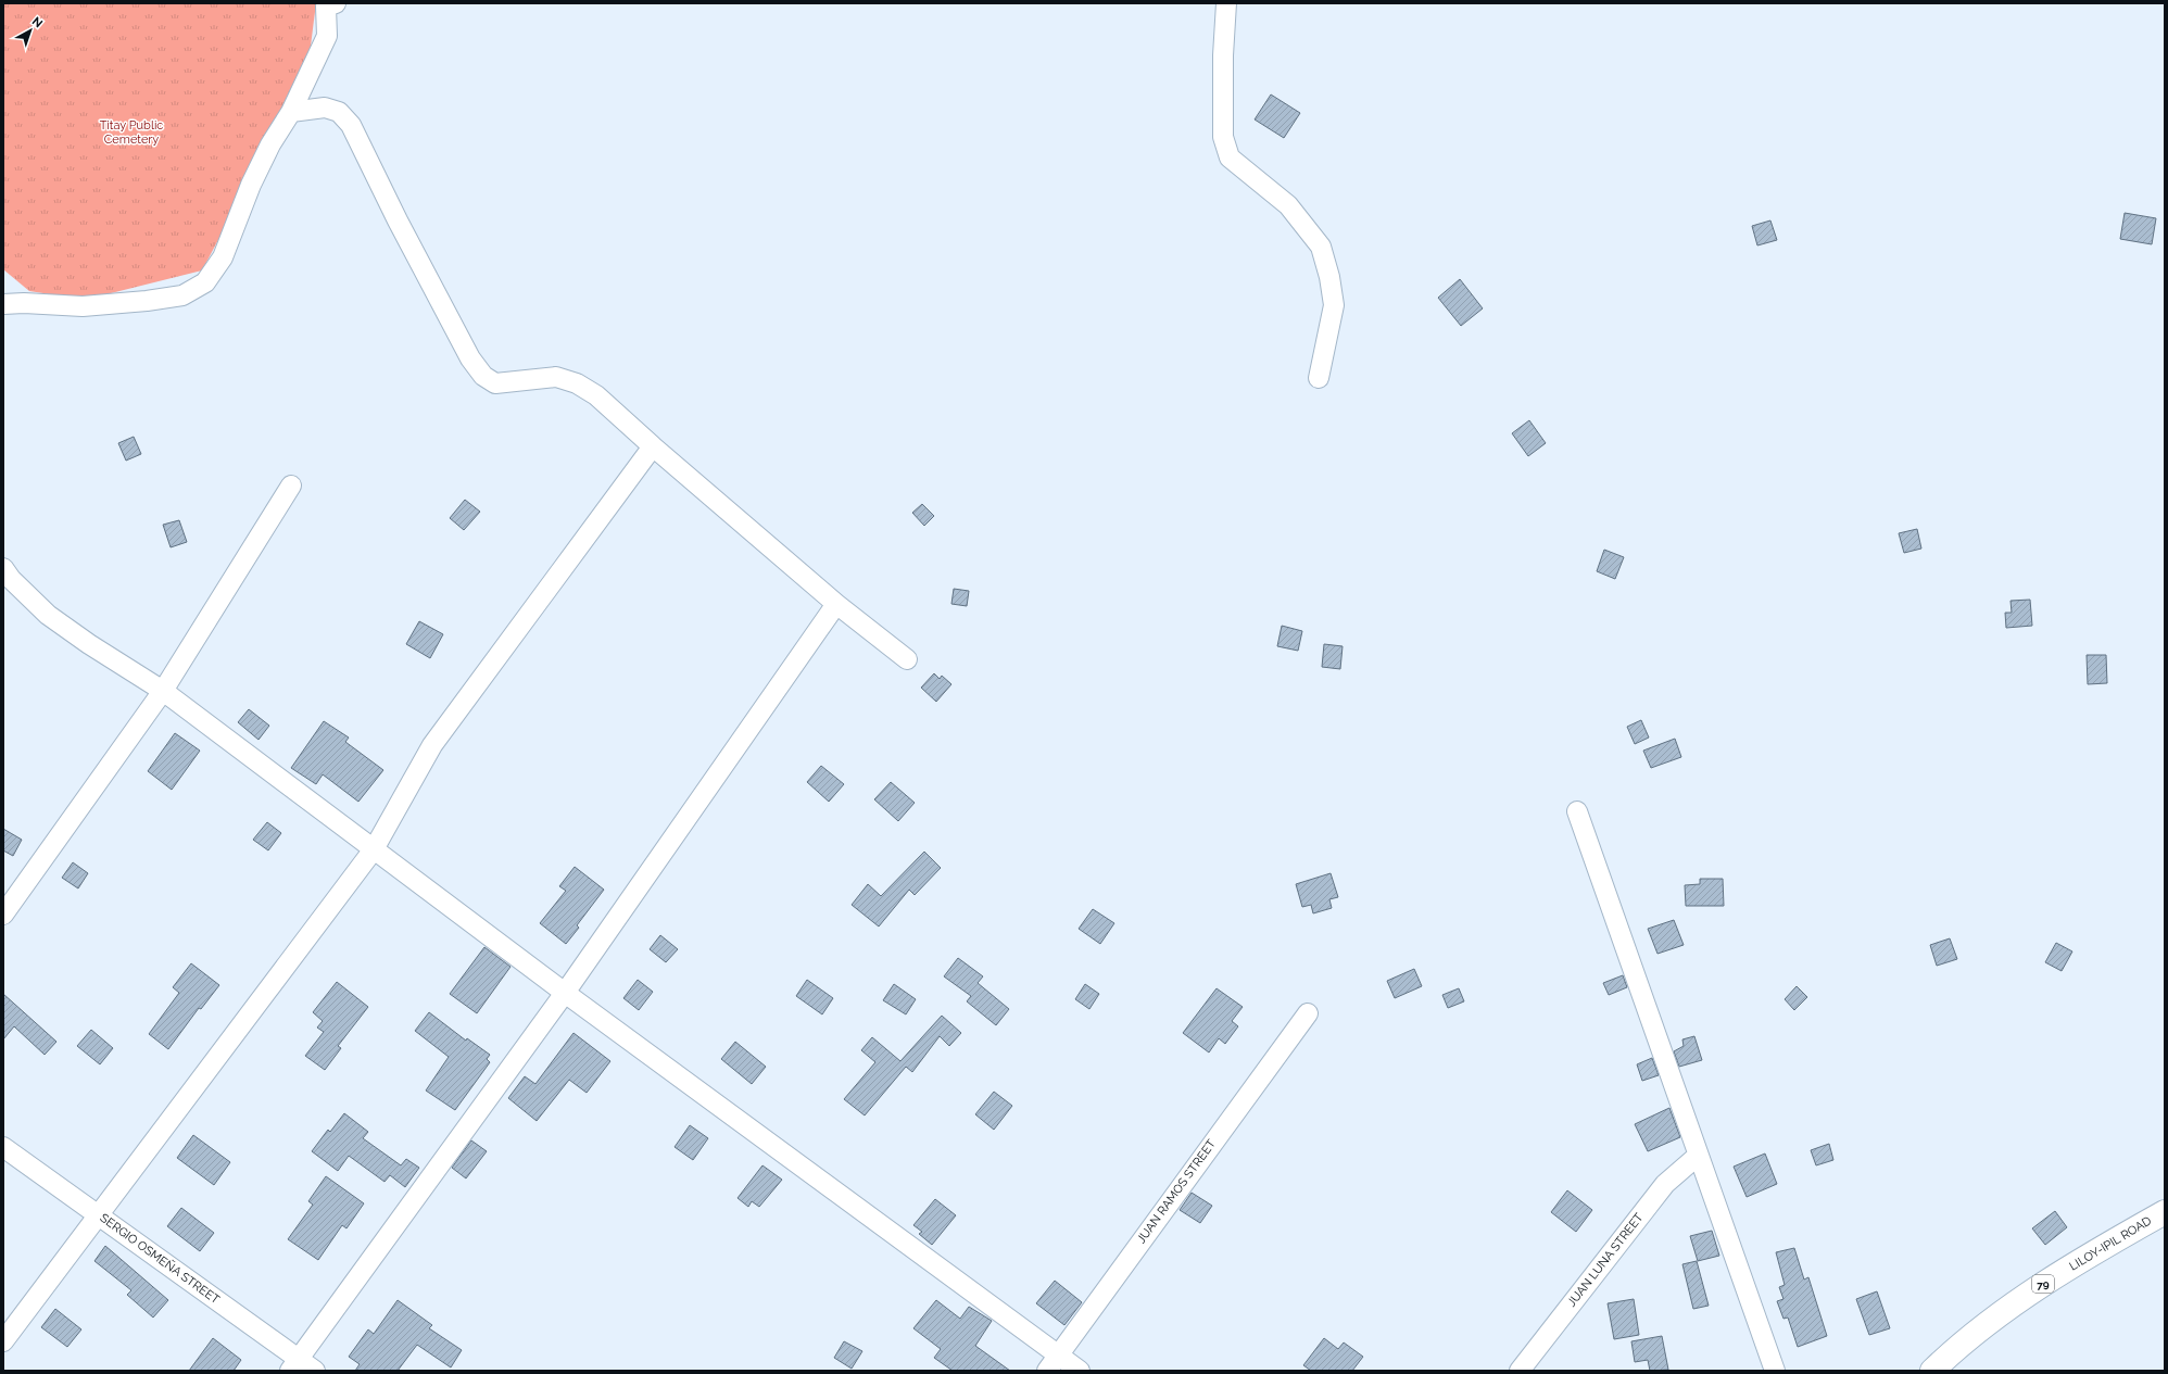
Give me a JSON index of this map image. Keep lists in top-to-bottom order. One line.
{"streets":{"highway":["LILOY-IPIL ROAD","79"],"street":["JUAN RAMOS STREET","SERGIO OSMEÑA STREET","JUAN LUNA STREET"]},"parks":["Titay Public Cemetery"],"north":"top right"}
